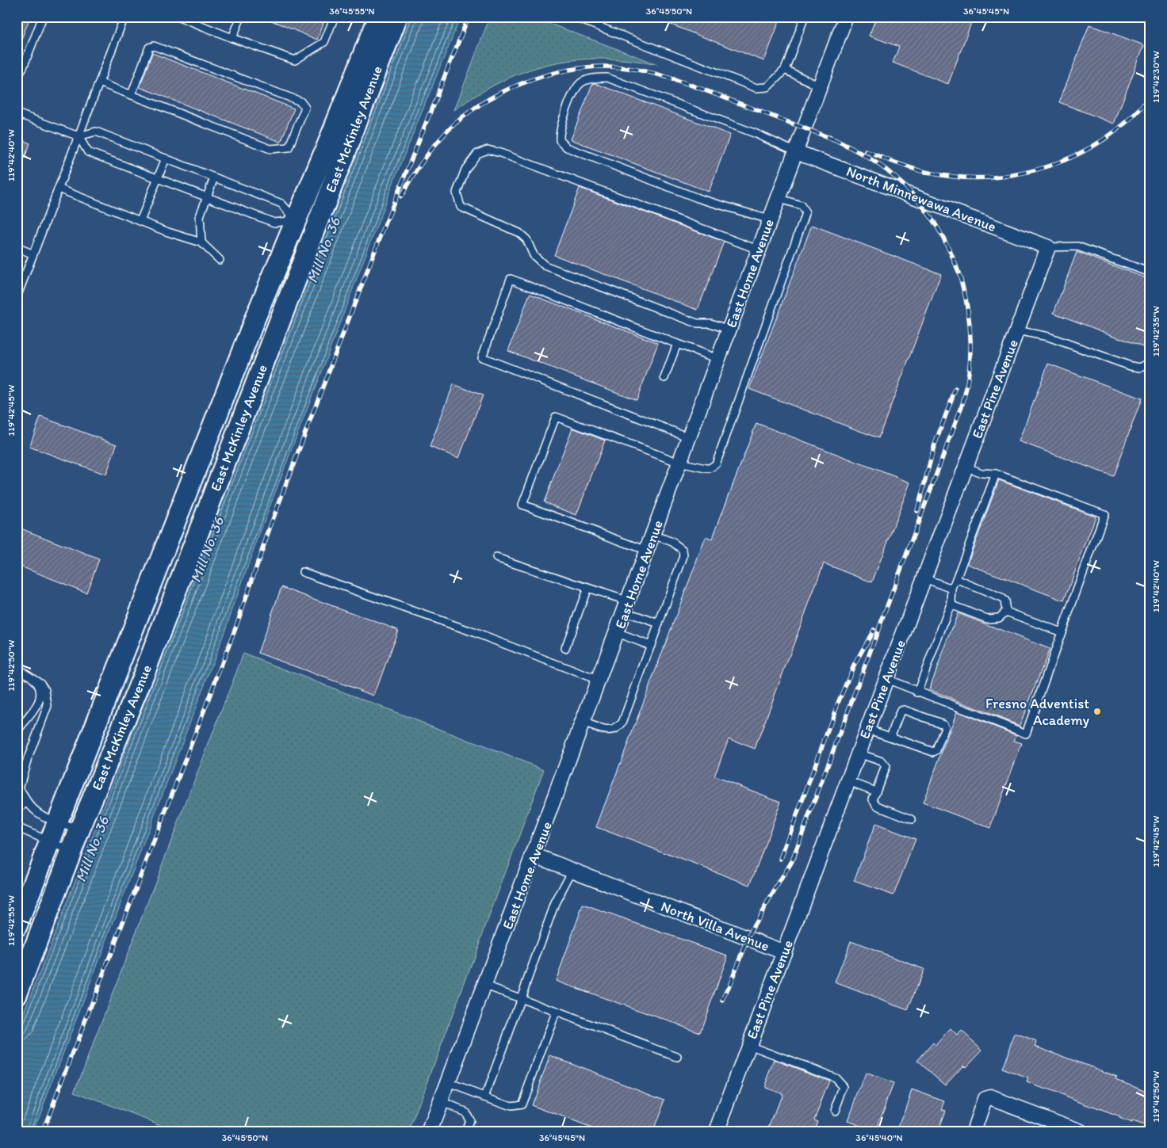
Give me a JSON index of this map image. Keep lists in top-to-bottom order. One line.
{"streets":{"main road":["East McKinley Avenue"],"street":["North Minnewawa Avenue","East Home Avenue","East Pine Avenue","North Villa Avenue"]},"crossings":[["North Minnewawa Avenue","East Home Avenue"],["North Minnewawa Avenue","East Pine Avenue"],["East Home Avenue","North Villa Avenue"],["East Pine Avenue","North Villa Avenue"]],"water":["Mill No. 36"],"places":["Fresno Adventist Academy"],"coordinates":["36°45'55\"N","36°45'50\"N","36°45'45\"N","119°42'30\"W","119°42'40\"W","119°42'35\"W","119°42'45\"W","119°42'50\"W","119°42'55\"W","36°45'40\"N"]}
